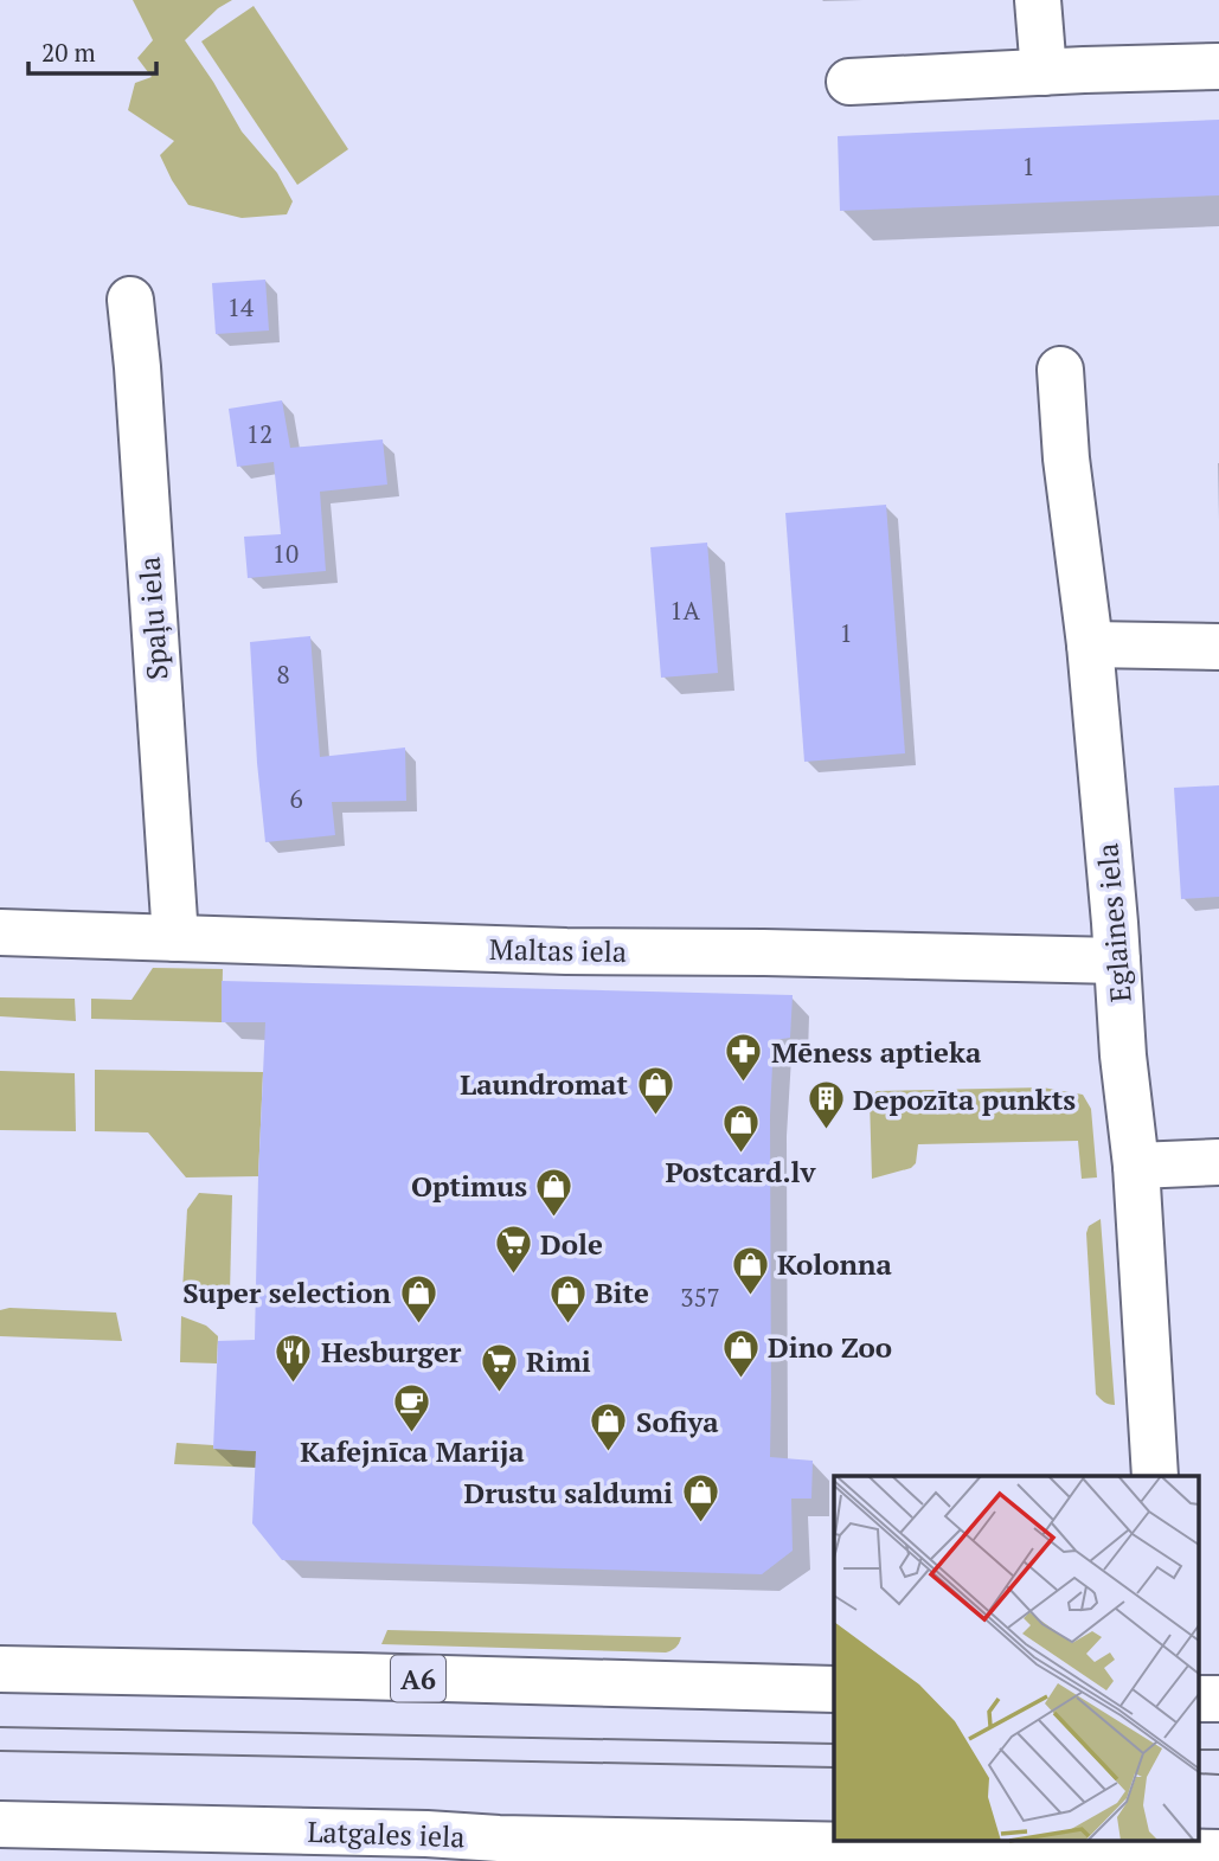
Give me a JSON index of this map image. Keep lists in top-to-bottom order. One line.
{"streets":{"main road":["Spaļu iela","Eglaines iela","Maltas iela","A6","Latgales iela"]},"crossings":[["Spaļu iela","Maltas iela"],["Eglaines iela","Maltas iela"]],"places":{"pharmacy":["Mēness aptieka"],"shop":["Laundromat","Postcard.lv","Optimus","Kolonna","Super selection","Bite","Dino Zoo","Sofiya","Drustu saldumi"],"building":["Depozīta punkts"],"supermarket":["Dole","Rimi"],"restaurant":["Hesburger"],"cafe":["Kafejnīca Marija"]},"house_numbers":["1","14","12","10","1A","1","8","6","357"],"scale_bar":"20 m"}
